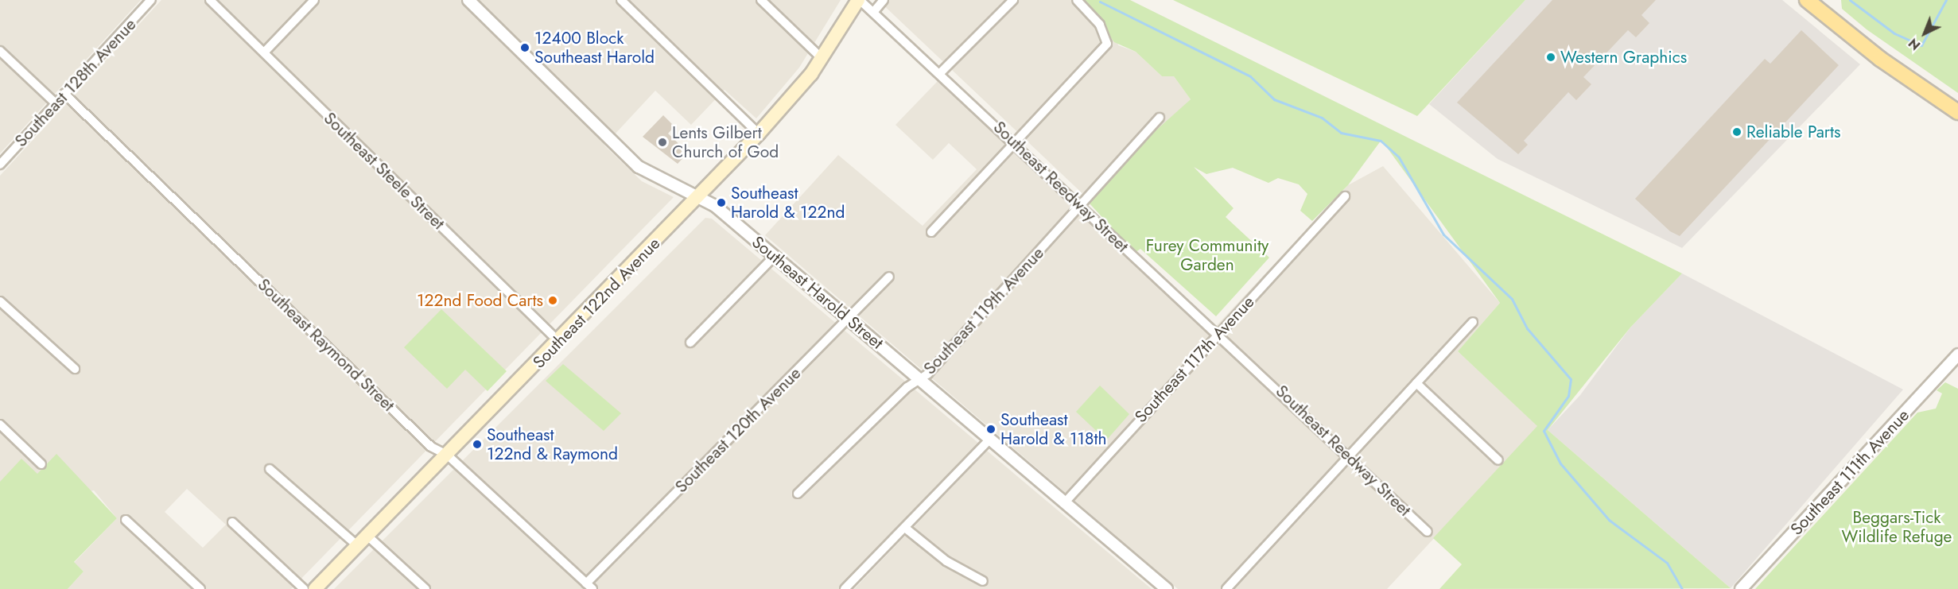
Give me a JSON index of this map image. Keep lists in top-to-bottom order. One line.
{"streets":{"main road":["Southeast 122nd Avenue"],"street":["Southeast 128th Avenue","Southeast Steele Street","Southeast Reedway Street","Southeast Harold Street","Southeast 119th Avenue","Southeast Raymond Street","Southeast 117th Avenue","Southeast 120th Avenue","Southeast 111th Avenue"]},"crossings":[["Southeast 128th Avenue","Southeast Raymond Street"],["Southeast Steele Street","Southeast 122nd Avenue"],["Southeast Reedway Street","Southeast 122nd Avenue"],["Southeast Reedway Street","Southeast 119th Avenue"],["Southeast Reedway Street","Southeast 117th Avenue"],["Southeast Harold Street","Southeast 122nd Avenue"],["Southeast Harold Street","Southeast 119th Avenue"],["Southeast Harold Street","Southeast 117th Avenue"],["Southeast Harold Street","Southeast 120th Avenue"],["Southeast 122nd Avenue","Southeast Raymond Street"],["Southeast Raymond Street","Southeast 120th Avenue"]],"parks":["Furey Community Garden","Beggars-Tick Wildlife Refuge"],"places":["12400 Block Southeast Harold","Western Graphics","Reliable Parts","Lents Gilbert Church of God","Southeast Harold & 122nd","122nd Food Carts","Southeast Harold & 118th","Southeast 122nd & Raymond"],"north":"bottom left"}
